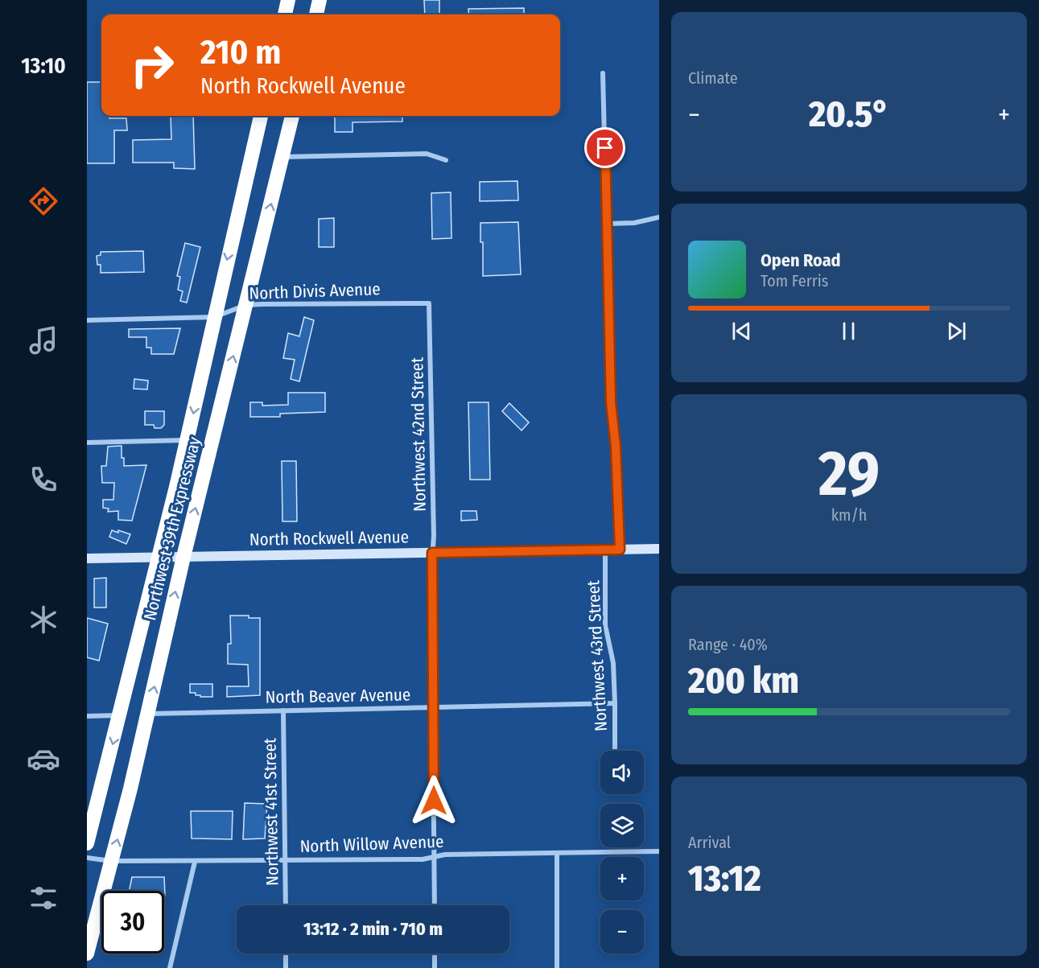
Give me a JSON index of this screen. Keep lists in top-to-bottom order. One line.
{"streets":{"highway":["Northwest 39th Expressway"],"main road":["North Rockwell Avenue"],"street":["North Divis Avenue","Northwest 42nd Street","Northwest 43rd Street","North Beaver Avenue","Northwest 41st Street","North Willow Avenue"]},"crossings":[["North Divis Avenue","Northwest 42nd Street"],["North Divis Avenue","Northwest 39th Expressway"],["Northwest 42nd Street","North Rockwell Avenue"],["Northwest 42nd Street","North Beaver Avenue"],["Northwest 42nd Street","North Willow Avenue"],["Northwest 39th Expressway","North Rockwell Avenue"],["Northwest 39th Expressway","North Beaver Avenue"],["Northwest 39th Expressway","North Willow Avenue"],["North Rockwell Avenue","Northwest 43rd Street"],["Northwest 43rd Street","North Beaver Avenue"],["North Beaver Avenue","Northwest 41st Street"],["Northwest 41st Street","North Willow Avenue"]],"page":{"tabs":"13:10","tile":["Climate",["29","km/h"],["Range · 40%","200 km"],["Arrival","13:12"]],"turn":["210 m","North Rockwell Avenue"],"heat":["−","20.5°","+"],"song":["Open Road","Tom Ferris"],"map_buttons":["+","−"],"limit":"30","trip":"13:12 · 2 min · 710 m"}}
